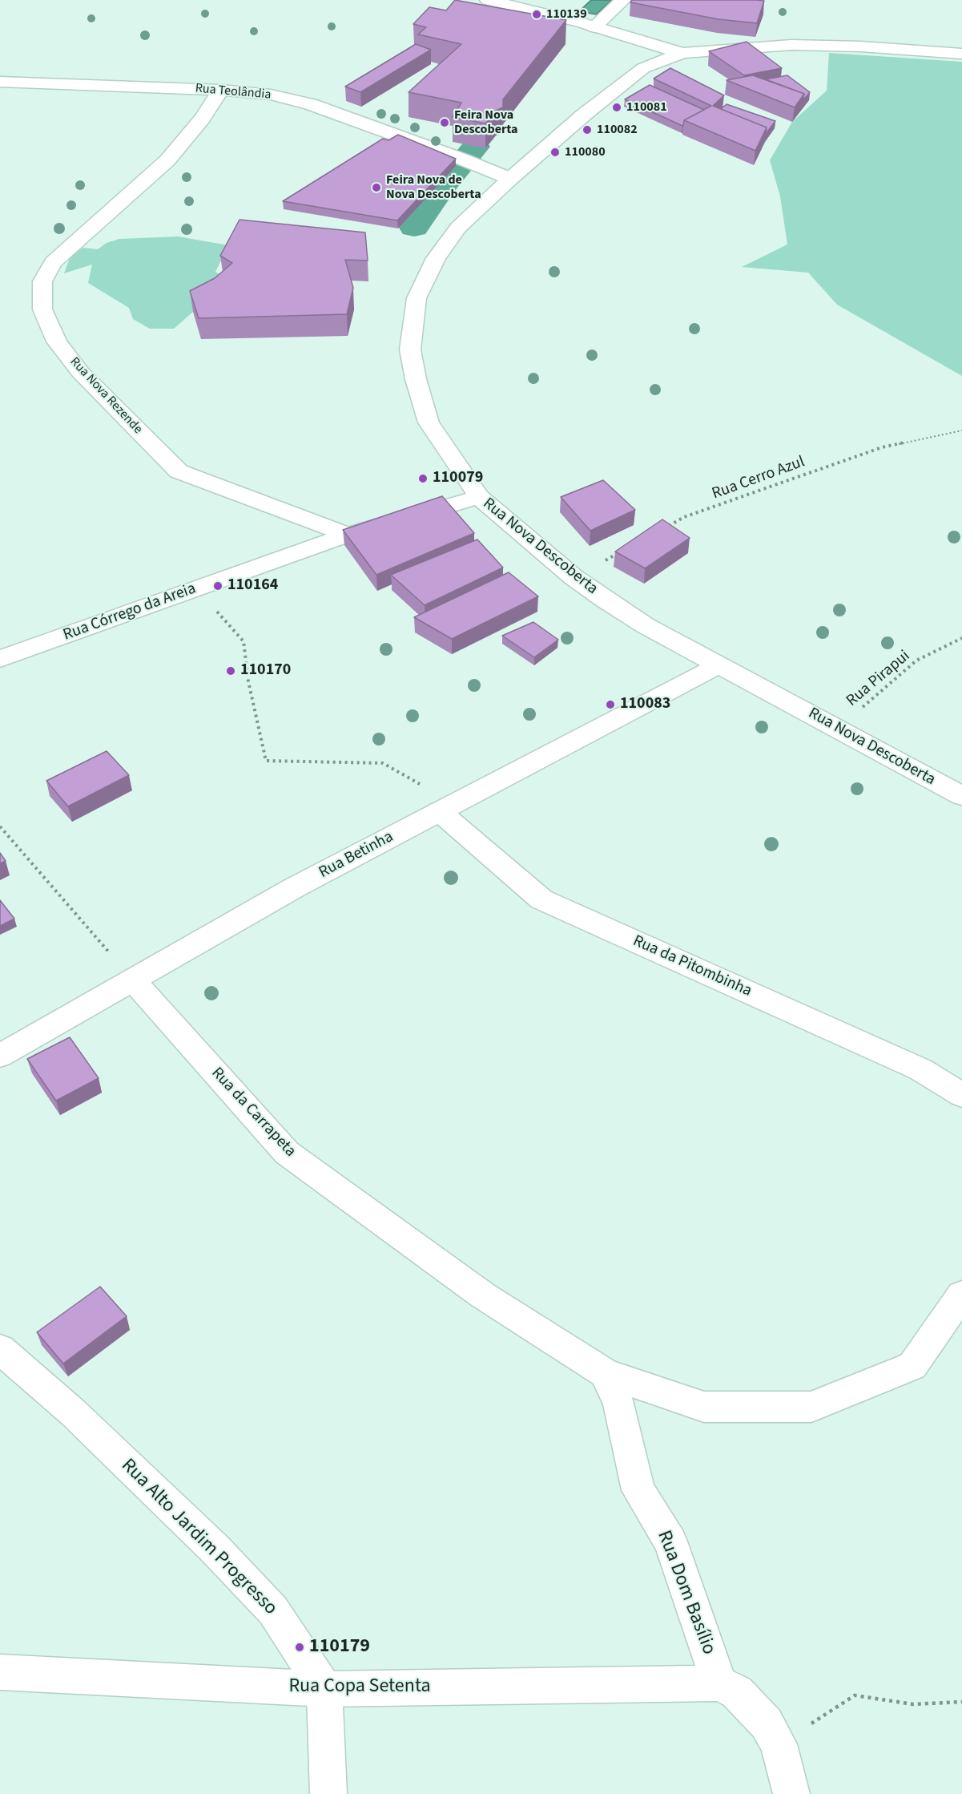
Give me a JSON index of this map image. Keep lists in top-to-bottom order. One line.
{"streets":{"street":["Rua Teolândia","Rua Nova Rezende","Rua Nova Descoberta","Rua Córrego da Areia","Rua Betinha","Rua da Pitombinha","Rua da Carrapeta","Rua Alto Jardim Progresso","Rua Dom Basílio","Rua Copa Setenta"],"path":["Rua Cerro Azul","Rua Pirapui"]},"crossings":[["Rua Teolândia","Rua Nova Rezende"],["Rua Teolândia","Rua Nova Descoberta"],["Rua Nova Rezende","Rua Córrego da Areia"],["Rua Nova Descoberta","Rua Córrego da Areia"],["Rua Nova Descoberta","Rua Pirapui"],["Rua Nova Descoberta","Rua Betinha"],["Rua Betinha","Rua da Pitombinha"],["Rua Betinha","Rua da Carrapeta"],["Rua da Carrapeta","Rua Dom Basílio"],["Rua Alto Jardim Progresso","Rua Copa Setenta"],["Rua Dom Basílio","Rua Copa Setenta"]],"places":["110139","110081","Feira Nova Descoberta","110082","110080","Feira Nova de Nova Descoberta","110079","110164","110170","110083","110179"]}
